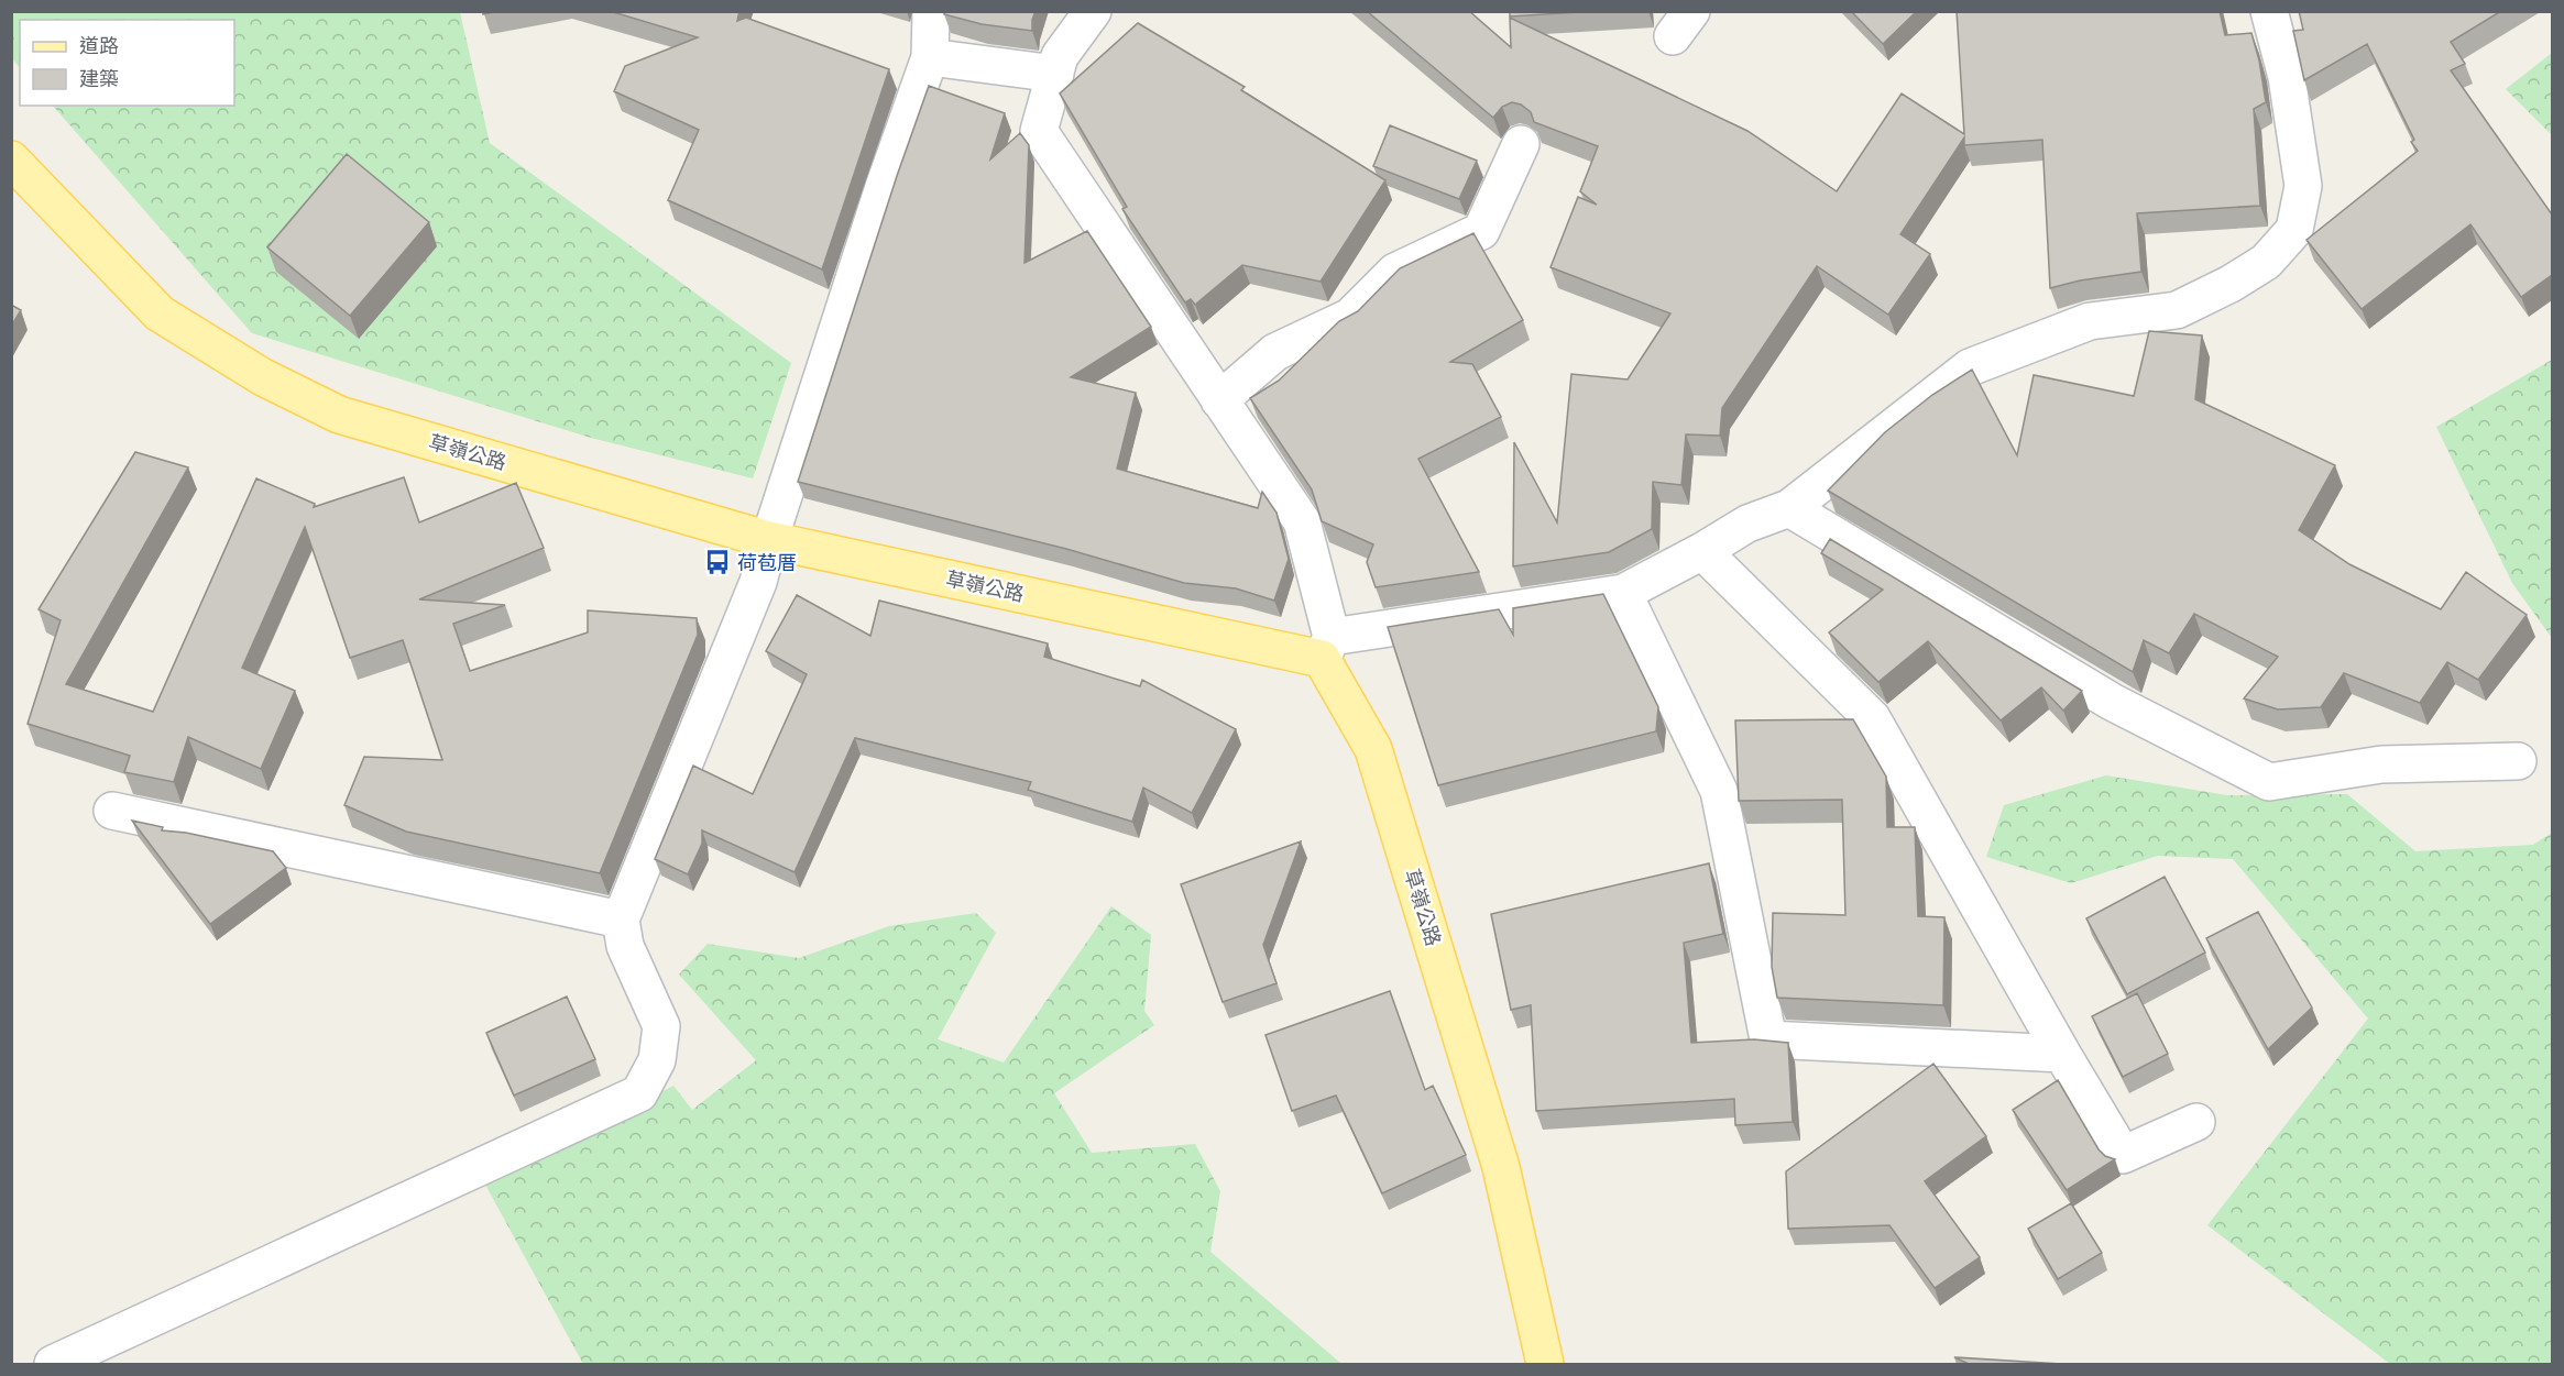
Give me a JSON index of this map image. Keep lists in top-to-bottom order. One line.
{"streets":{"main road":["草嶺公路"]},"places":{"bus stop":["荷苞厝"]},"legend":["道路","建築"]}
